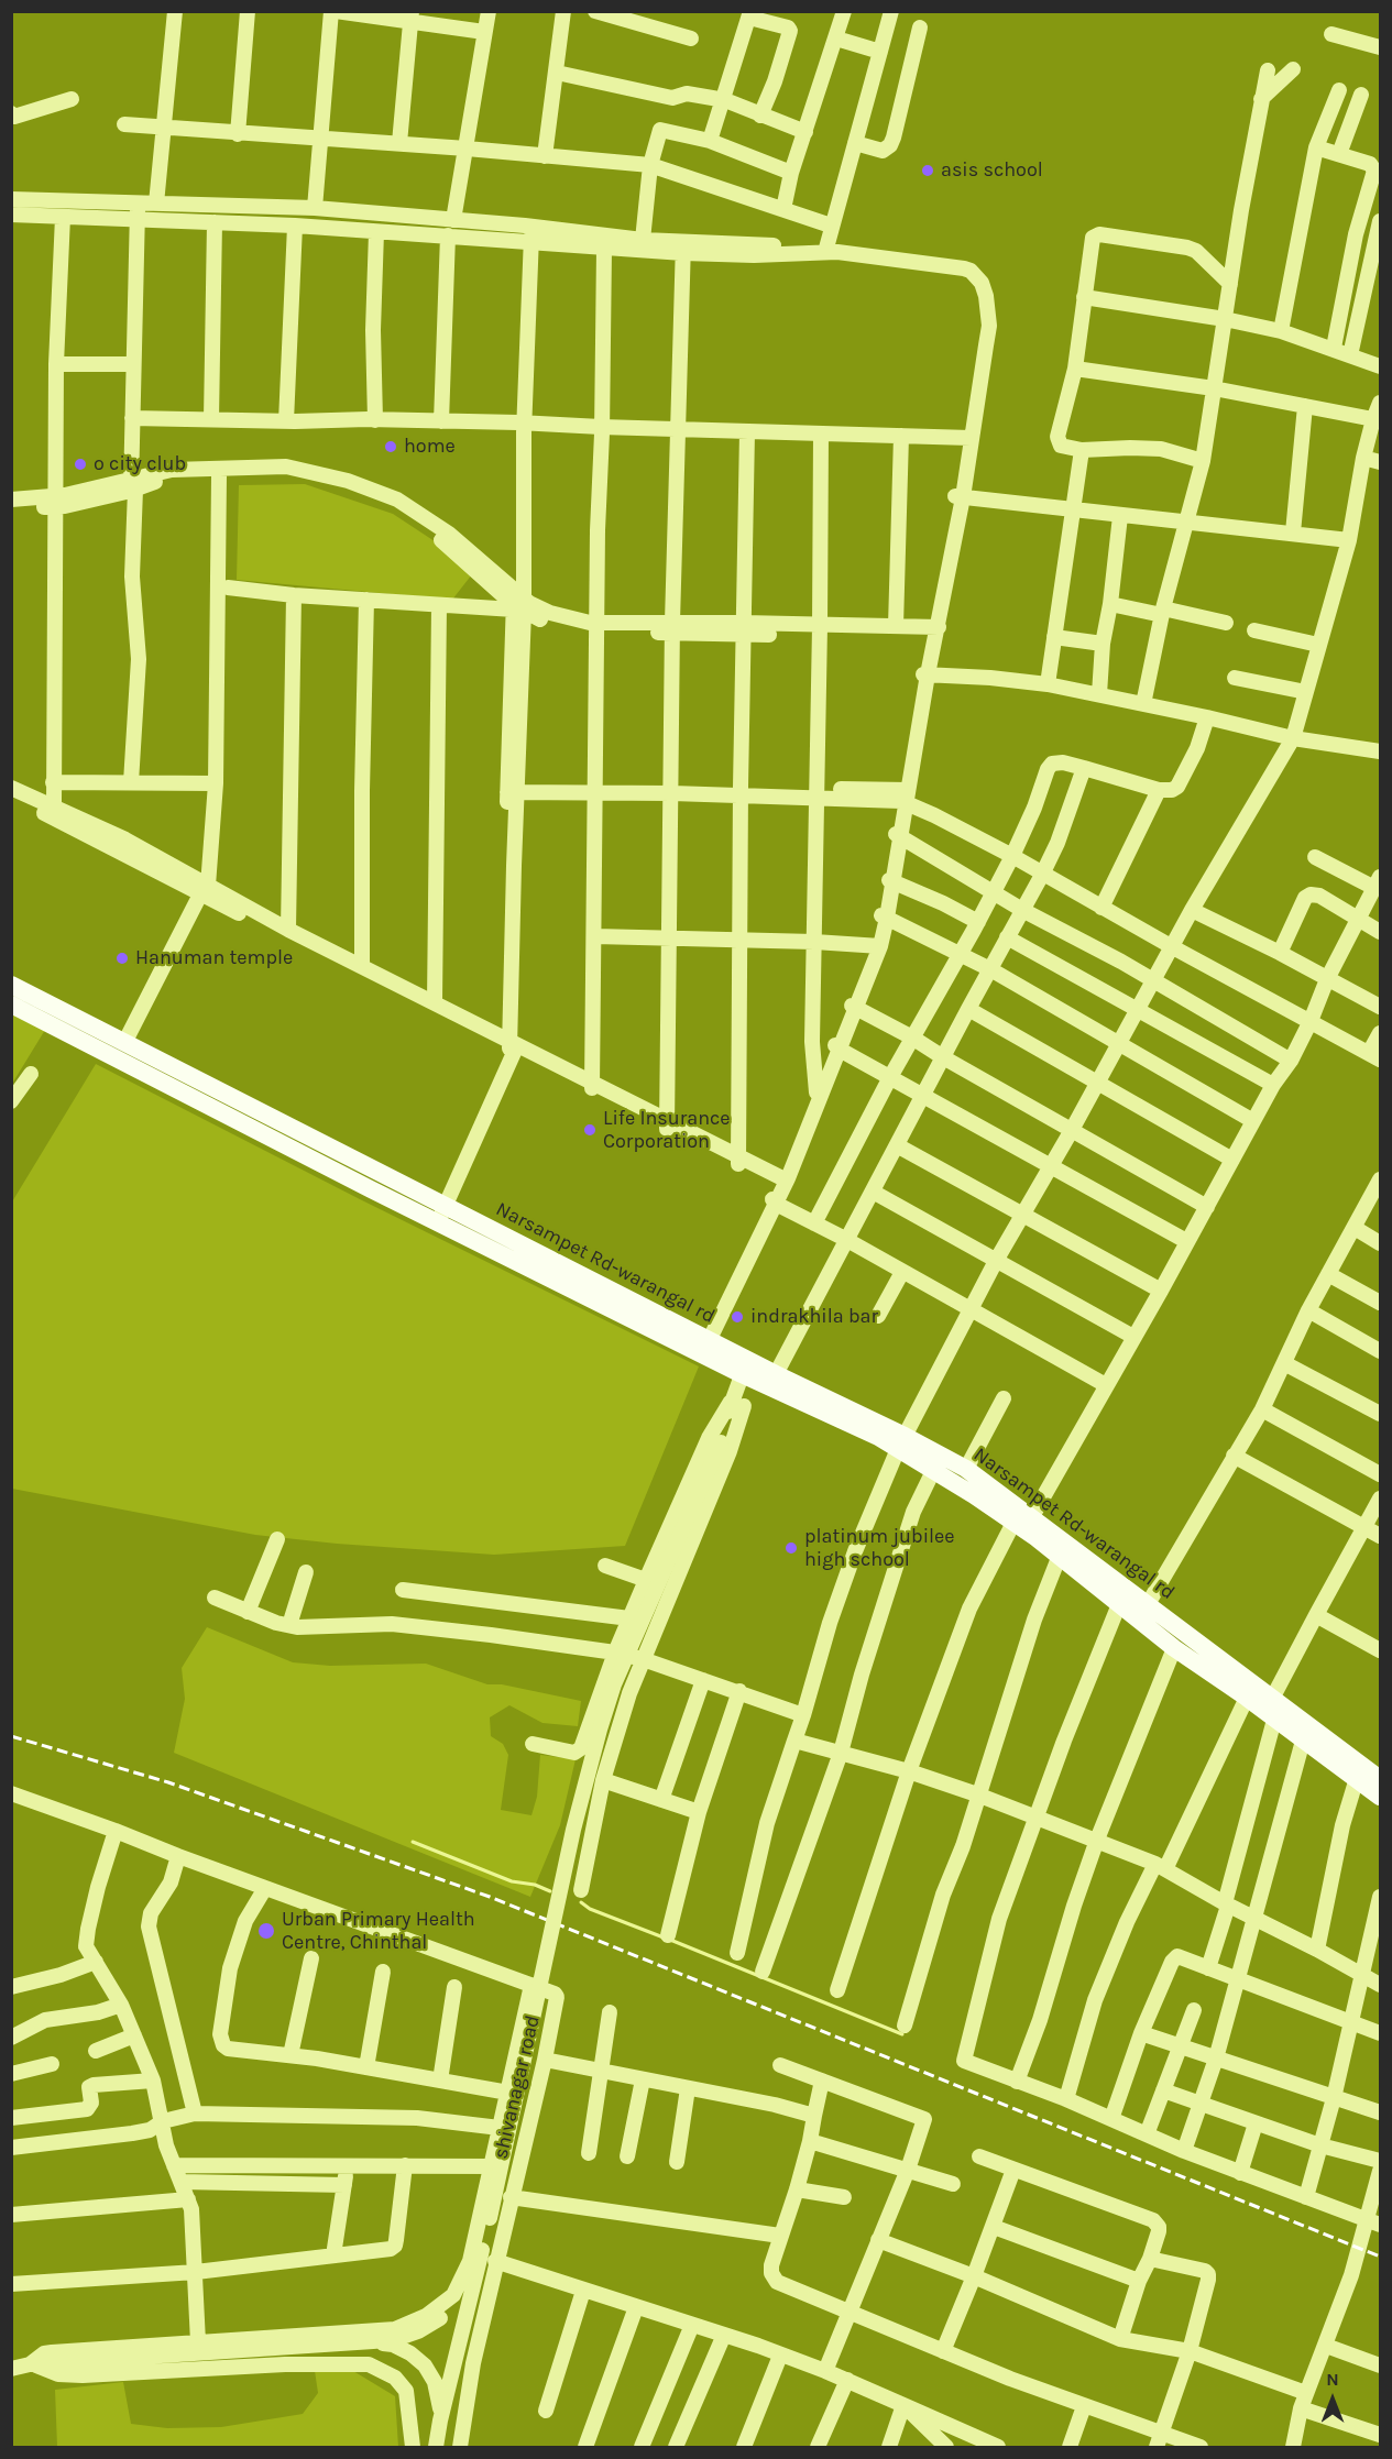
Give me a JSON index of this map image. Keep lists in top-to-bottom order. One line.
{"streets":{"main road":["Narsampet Rd-warangal rd"],"street":["shivanagar road"]},"places":["asis school","home","o city club","Hanuman temple","Life Insurance Corporation","indrakhila bar","platinum jubilee high school","Urban Primary Health Centre, Chinthal"],"north":"top"}
